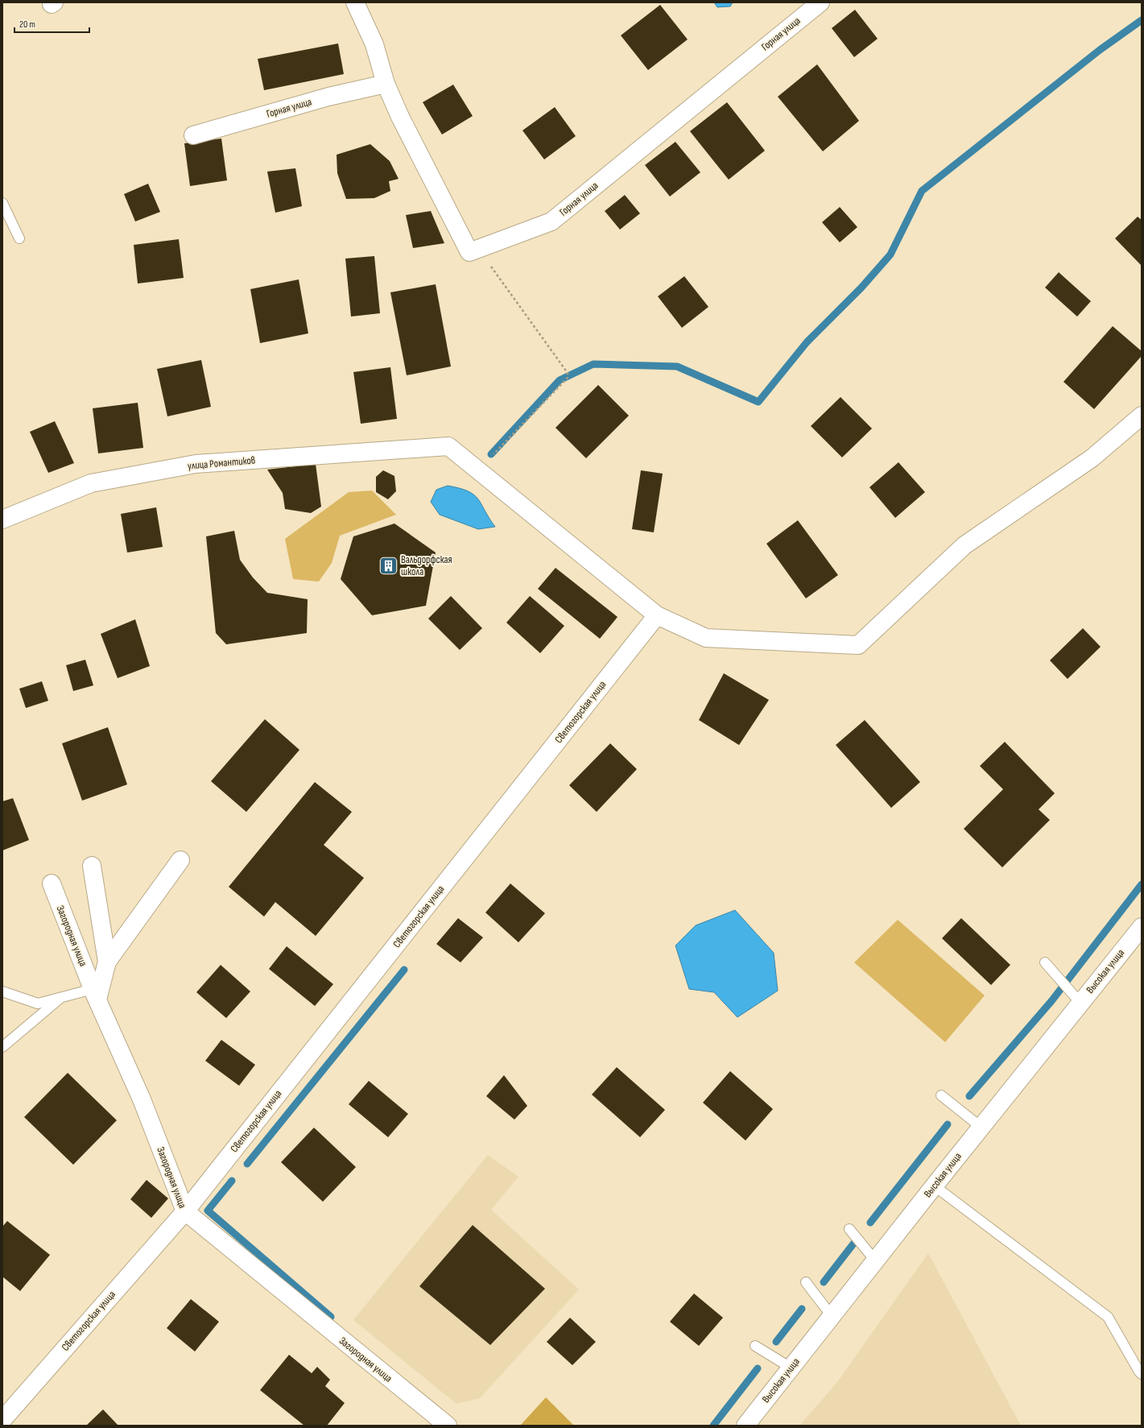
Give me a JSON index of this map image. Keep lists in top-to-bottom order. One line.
{"streets":{"street":["Горная улица","улица Романтиков","Светогорская улица","Загородная улица","Высокая улица"]},"crossings":[["Светогорская улица","Загородная улица"]],"places":{"building":["Вальдорфская школа"]},"scale_bar":"20 m"}
